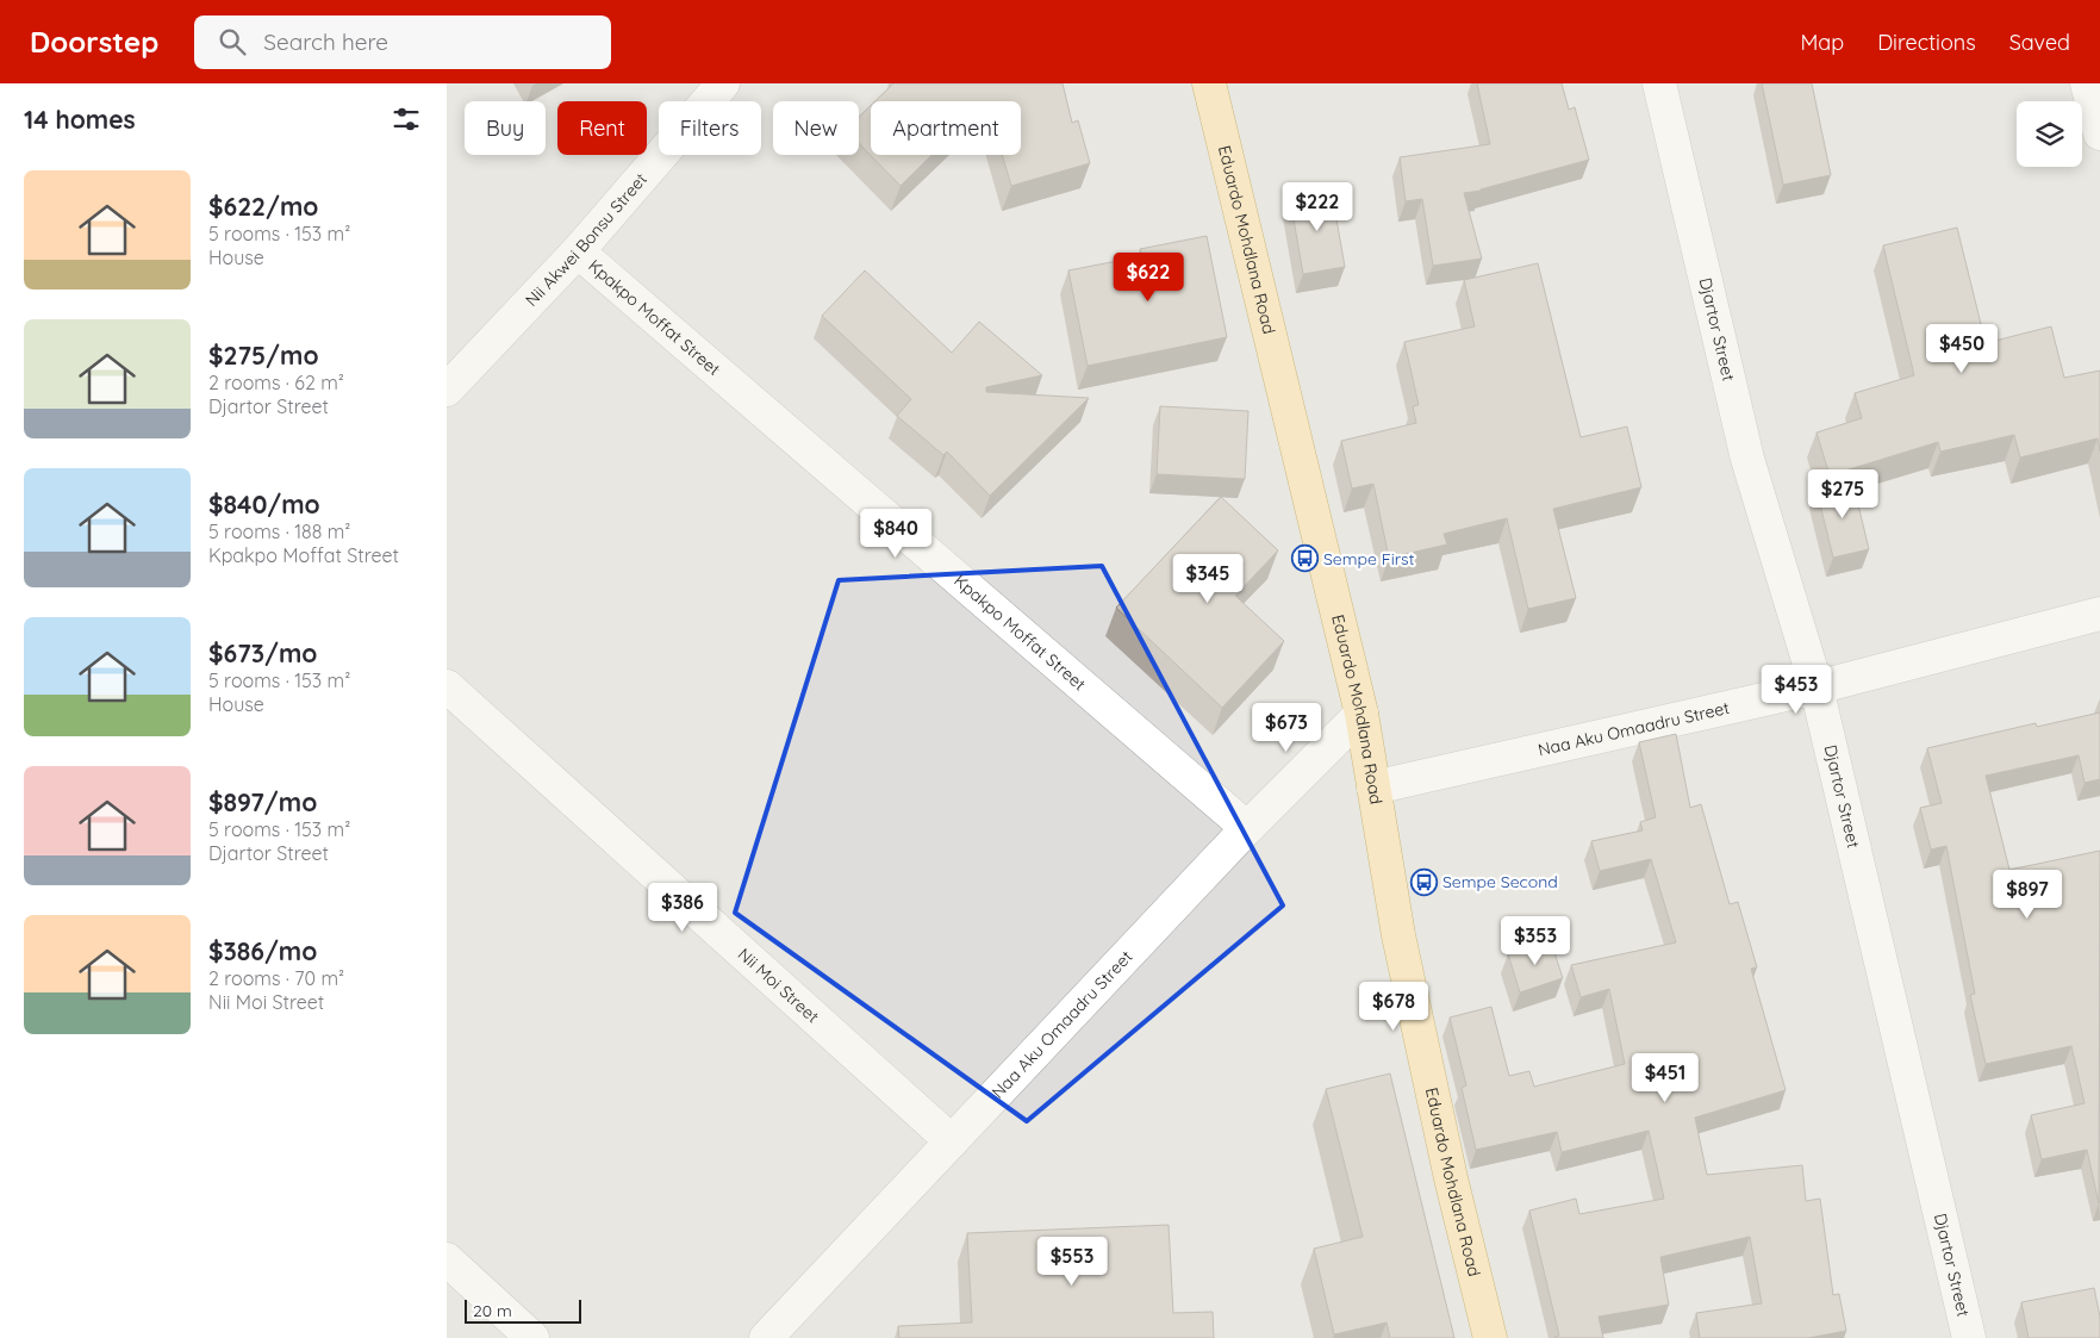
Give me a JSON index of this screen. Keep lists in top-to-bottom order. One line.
{"streets":{"main road":["Eduardo Mohdlana Road"],"street":["Nii Akwei Bonsu Street","Kpakpo Moffat Street","Djartor Street","Naa Aku Omaadru Street","Nii Moi Street"]},"crossings":[["Nii Akwei Bonsu Street","Kpakpo Moffat Street"],["Eduardo Mohdlana Road","Naa Aku Omaadru Street"],["Kpakpo Moffat Street","Naa Aku Omaadru Street"],["Djartor Street","Naa Aku Omaadru Street"],["Naa Aku Omaadru Street","Nii Moi Street"]],"places":{"bus stop":["Sempe First","Sempe Second"]},"scale_bar":"20 m","page":{"header":"Doorstep","search":"Search here","nav":["Map","Directions","Saved"],"heading":"14 homes","chip":["Buy","Rent","Filters","New","Apartment"],"list":[{"name":"$622/mo","note":"5 rooms · 153 m² · House"},{"name":"$275/mo","note":"2 rooms · 62 m² · Djartor Street"},{"name":"$840/mo","note":"5 rooms · 188 m² · Kpakpo Moffat Street"},{"name":"$673/mo","note":"5 rooms · 153 m² · House"},{"name":"$897/mo","note":"5 rooms · 153 m² · Djartor Street"},{"name":"$386/mo","note":"2 rooms · 70 m² · Nii Moi Street"}],"price":["$222","$622","$450","$275","$840","$345","$453","$673","$897","$386","$353","$678","$451","$553"],"scale":"20 m"}}
